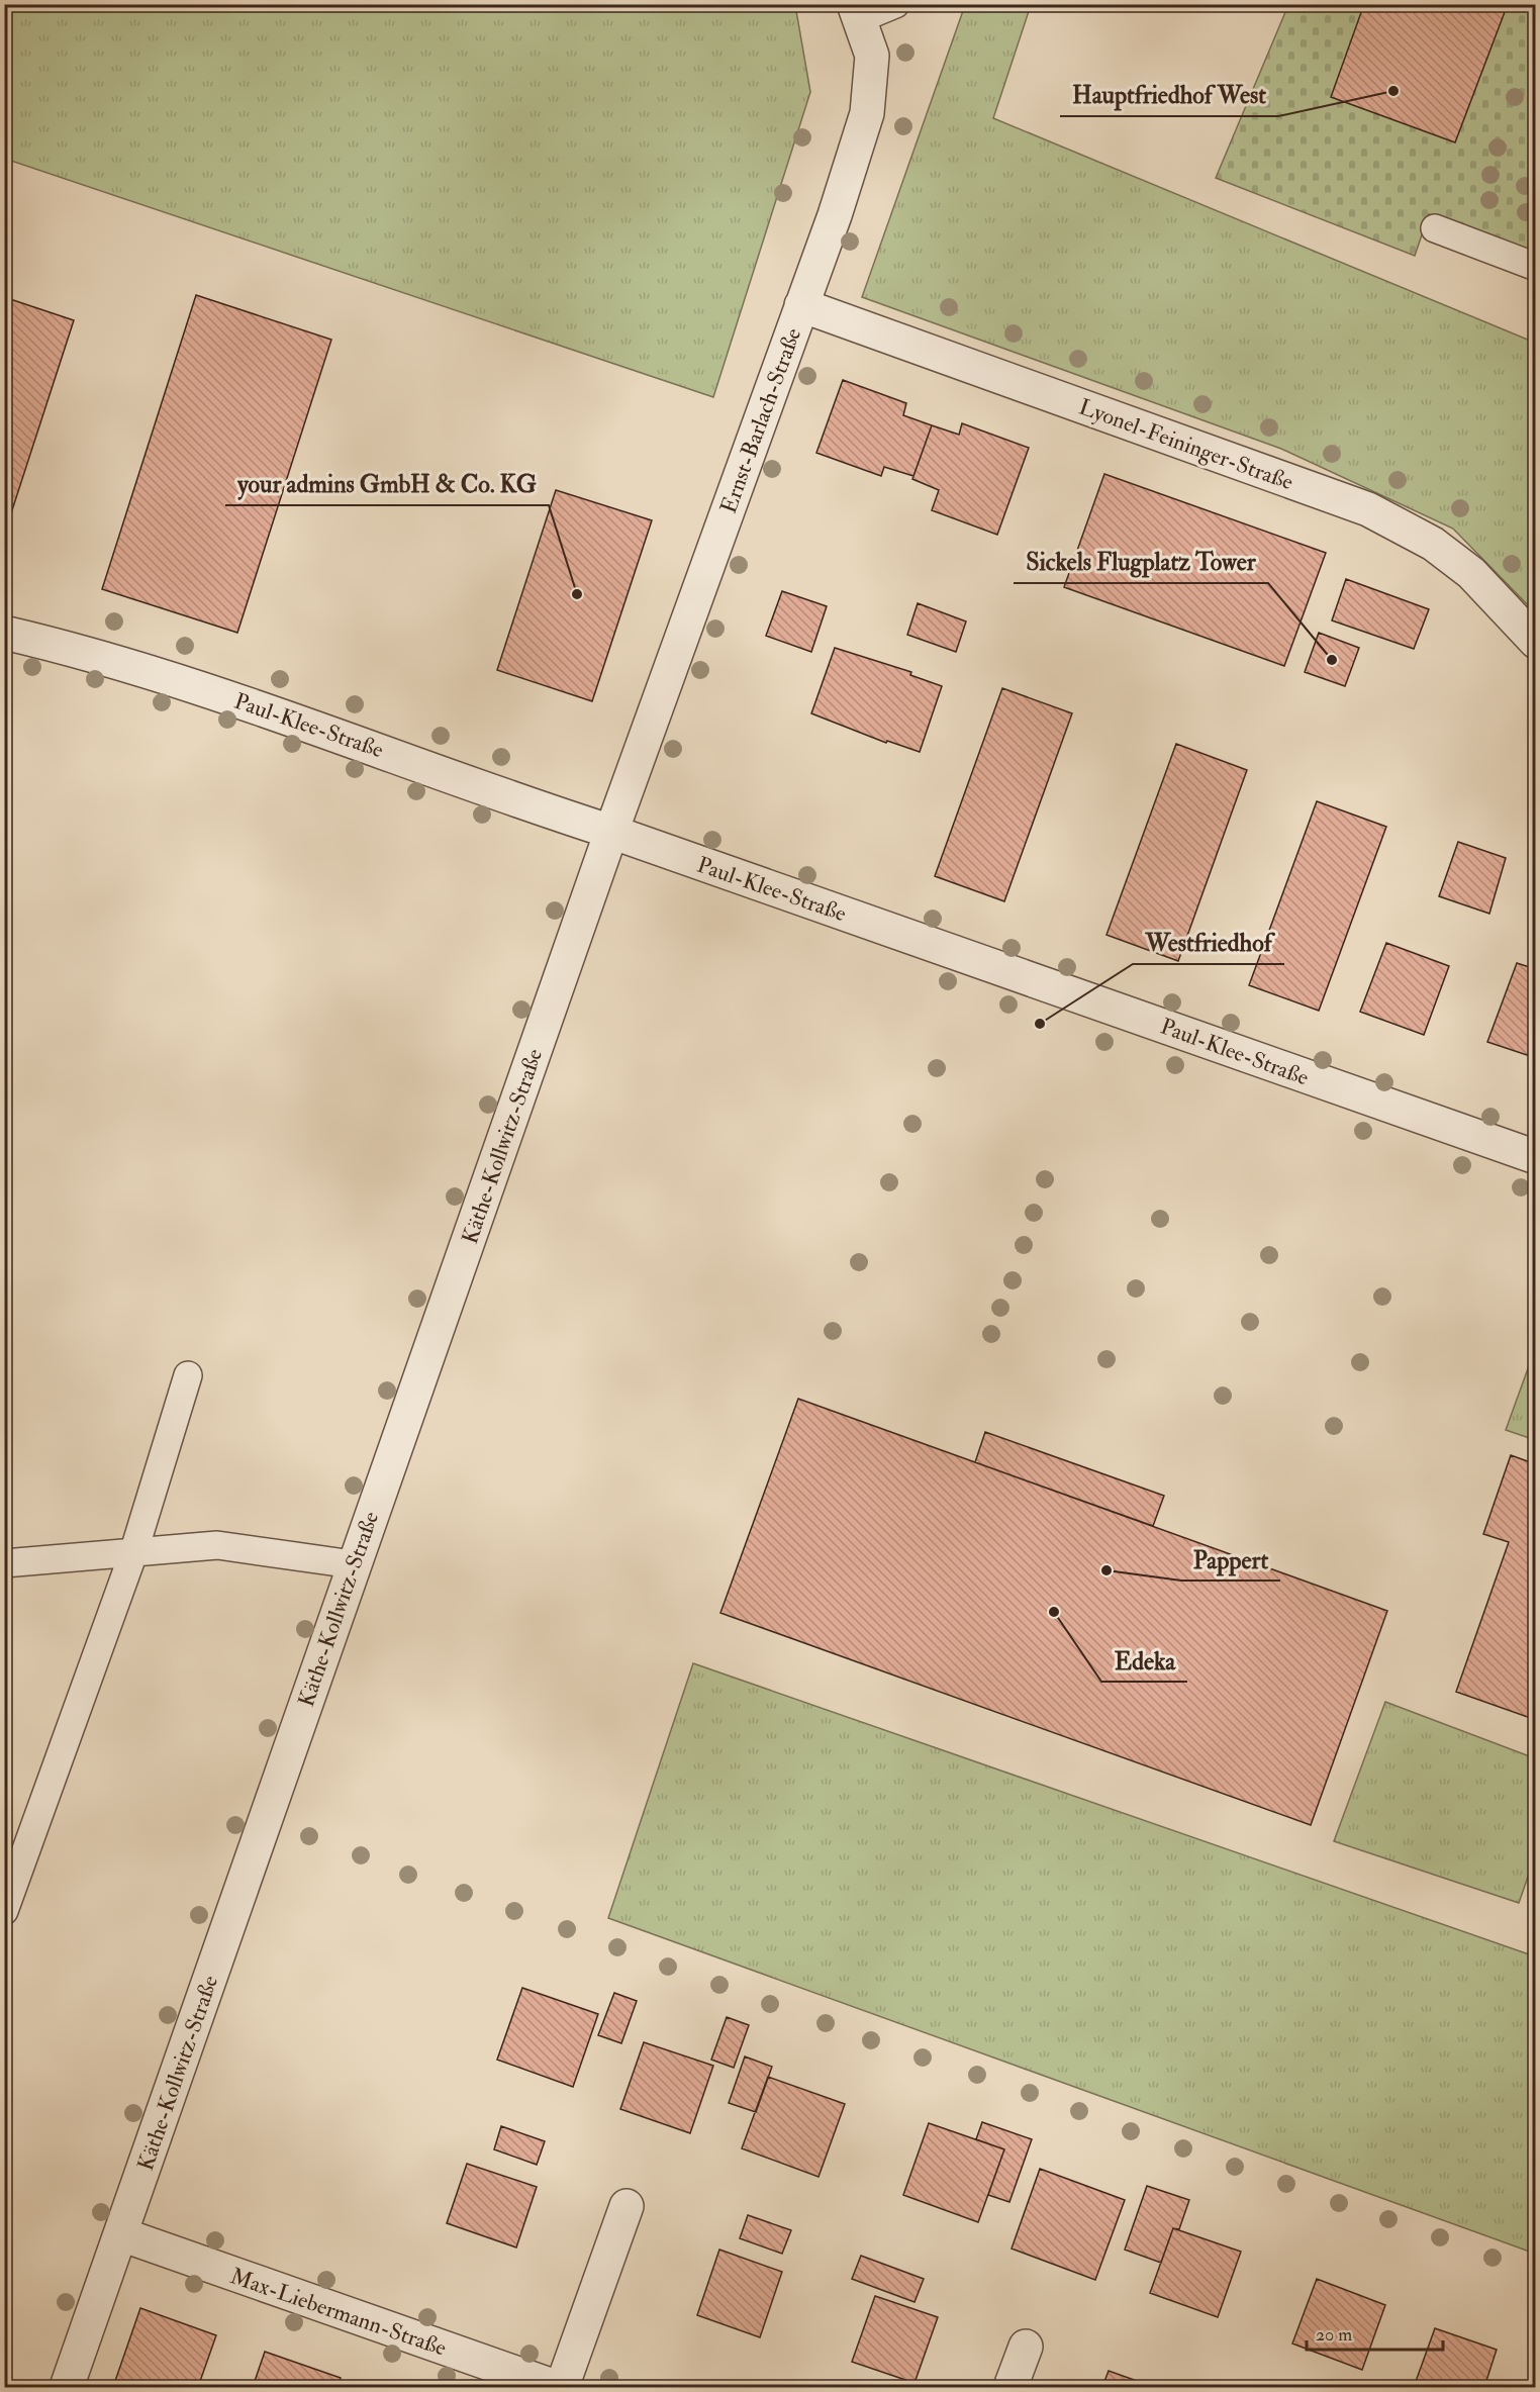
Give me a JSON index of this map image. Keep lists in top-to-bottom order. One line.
{"streets":{"street":["Ernst-Barlach-Straße","Lyonel-Feininger-Straße","Paul-Klee-Straße","Käthe-Kollwitz-Straße","Max-Liebermann-Straße"]},"crossings":[["Ernst-Barlach-Straße","Lyonel-Feininger-Straße"],["Ernst-Barlach-Straße","Paul-Klee-Straße"],["Ernst-Barlach-Straße","Käthe-Kollwitz-Straße"],["Paul-Klee-Straße","Käthe-Kollwitz-Straße"],["Käthe-Kollwitz-Straße","Max-Liebermann-Straße"]],"places":["Hauptfriedhof West","your admins GmbH & Co. KG","Sickels Flugplatz Tower","Westfriedhof","Pappert","Edeka"],"scale_bar":"20 m"}
